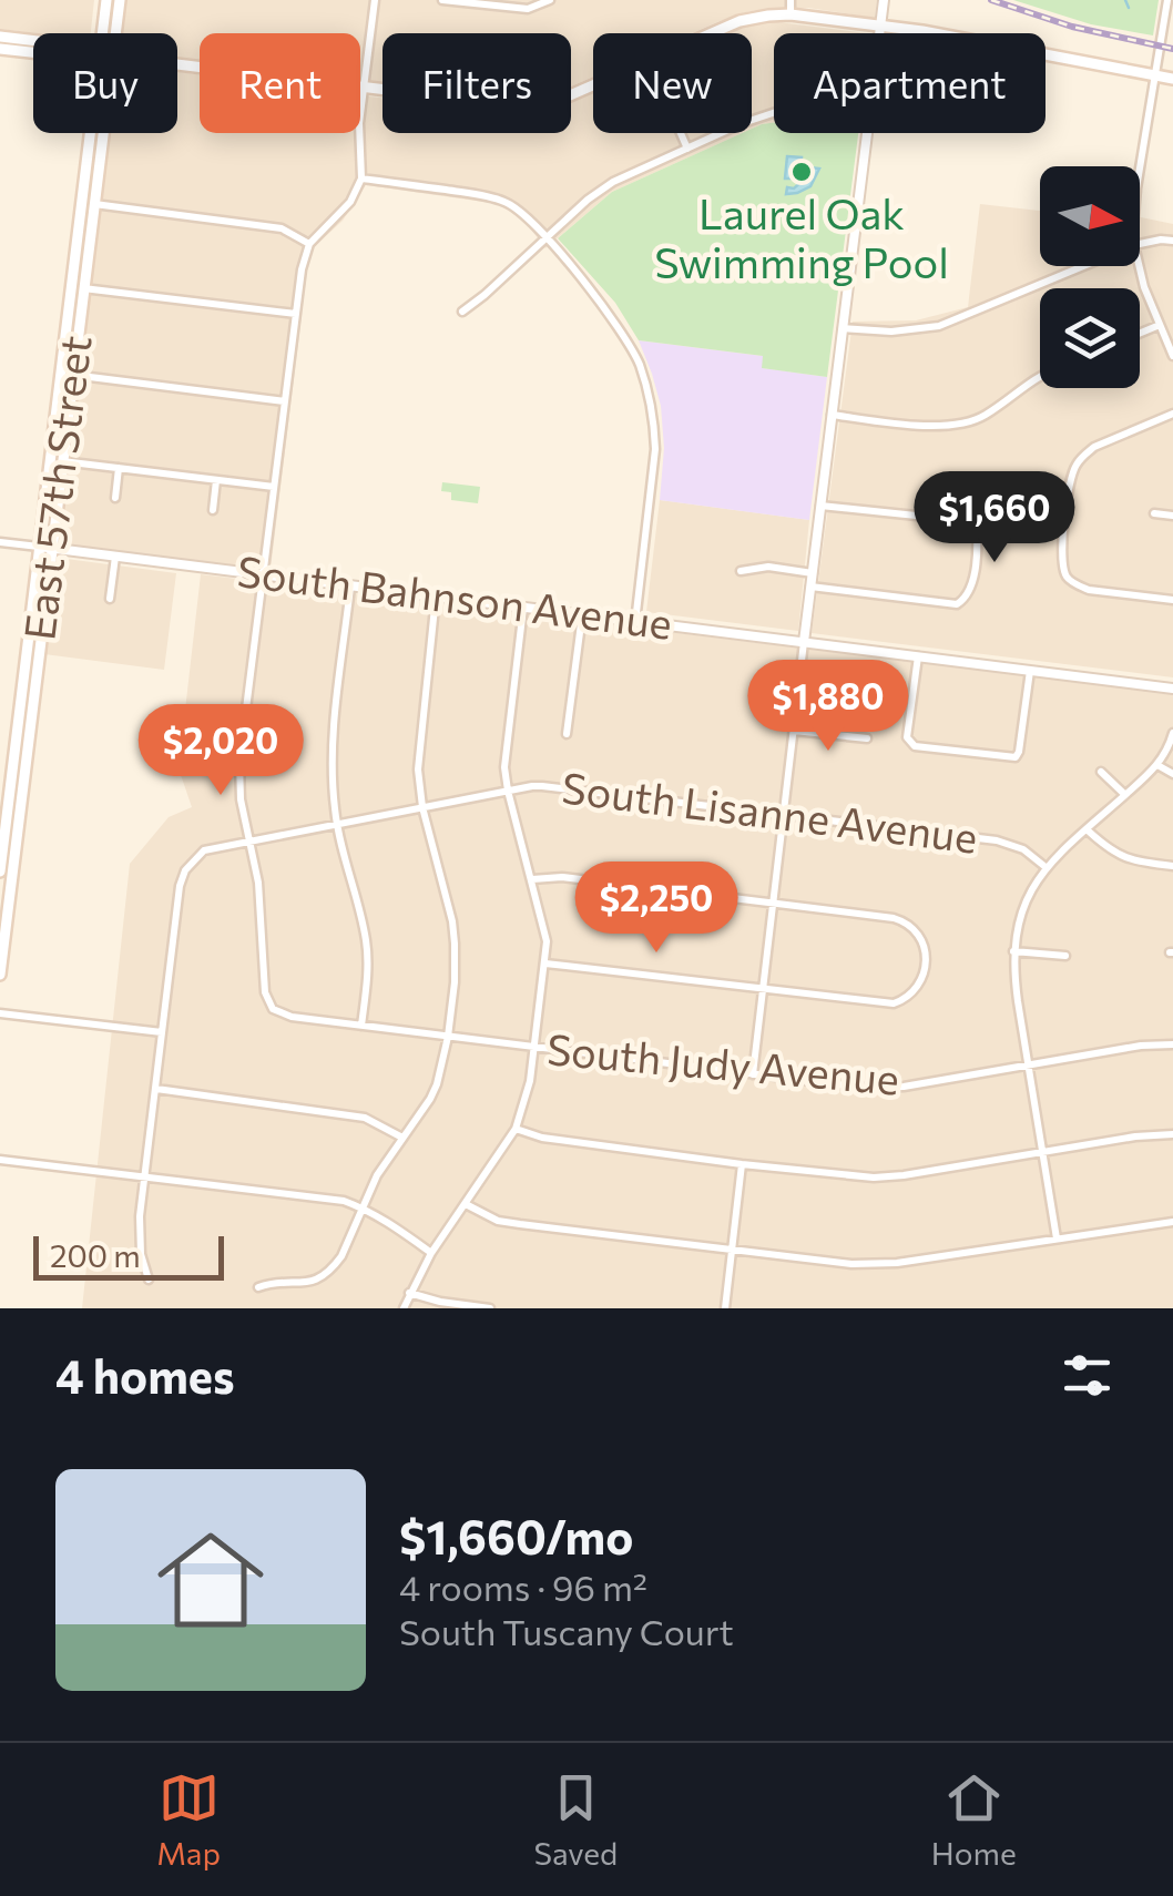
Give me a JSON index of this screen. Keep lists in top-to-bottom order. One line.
{"streets":{"main road":["East 57th Street"],"street":["South Bahnson Avenue","South Lisanne Avenue","South Judy Avenue"]},"crossings":[["East 57th Street","South Bahnson Avenue"],["South Lisanne Avenue","South Judy Avenue"]],"places":["Laurel Oak Swimming Pool"],"scale_bar":"200 m","north":"right","page":{"chip":["Buy","Rent","Filters","New","Apartment"],"price":["$1,660","$1,880","$2,020","$2,250"],"scale":"200 m","heading":"4 homes","list":[{"name":"$1,660/mo","note":"4 rooms · 96 m² · South Tuscany Court"}],"tabs":["Map","Saved","Home"]}}
